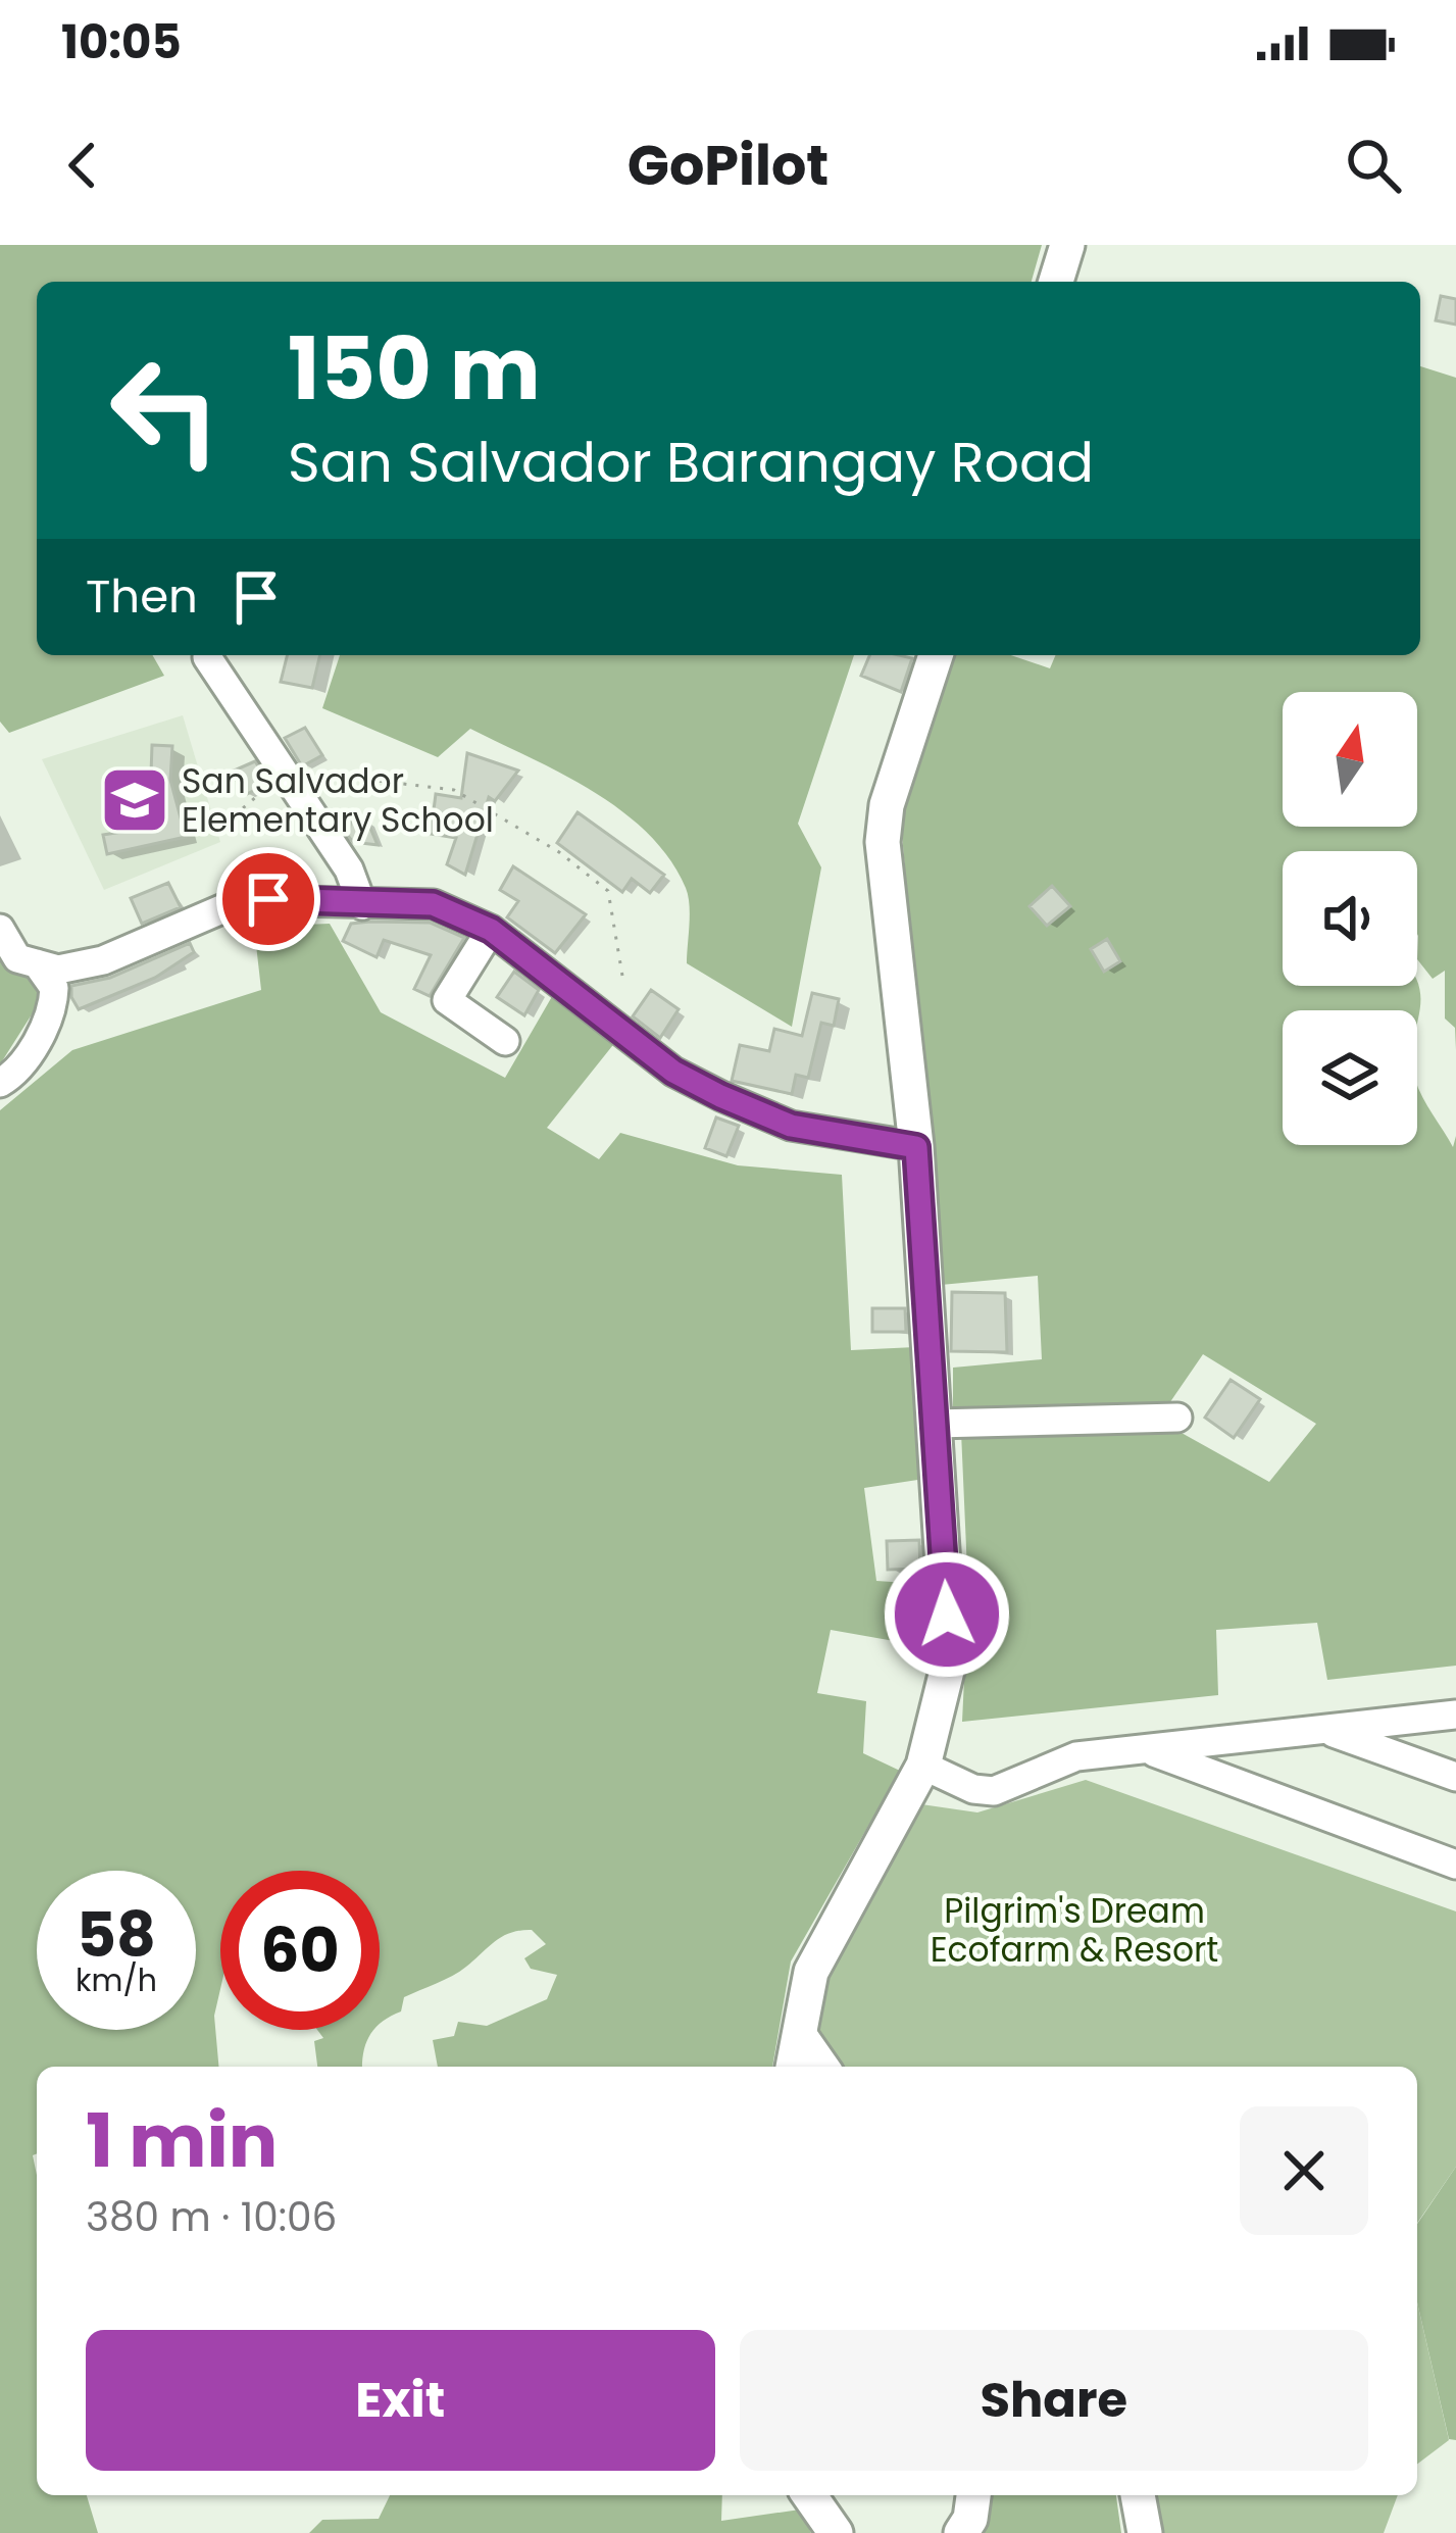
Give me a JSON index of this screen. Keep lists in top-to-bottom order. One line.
{"parks":["Pilgrim's Dream Ecofarm & Resort"],"places":{"school or university":["San Salvador Elementary School"]},"north":"top","page":{"status":"10:05","header":"GoPilot","turn":["150 m","San Salvador Barangay Road"],"then":"Then","speed":"58 km/h","limit":"60","heading":["1 min","380 m · 10:06"],"buttons":["Exit","Share"]}}
